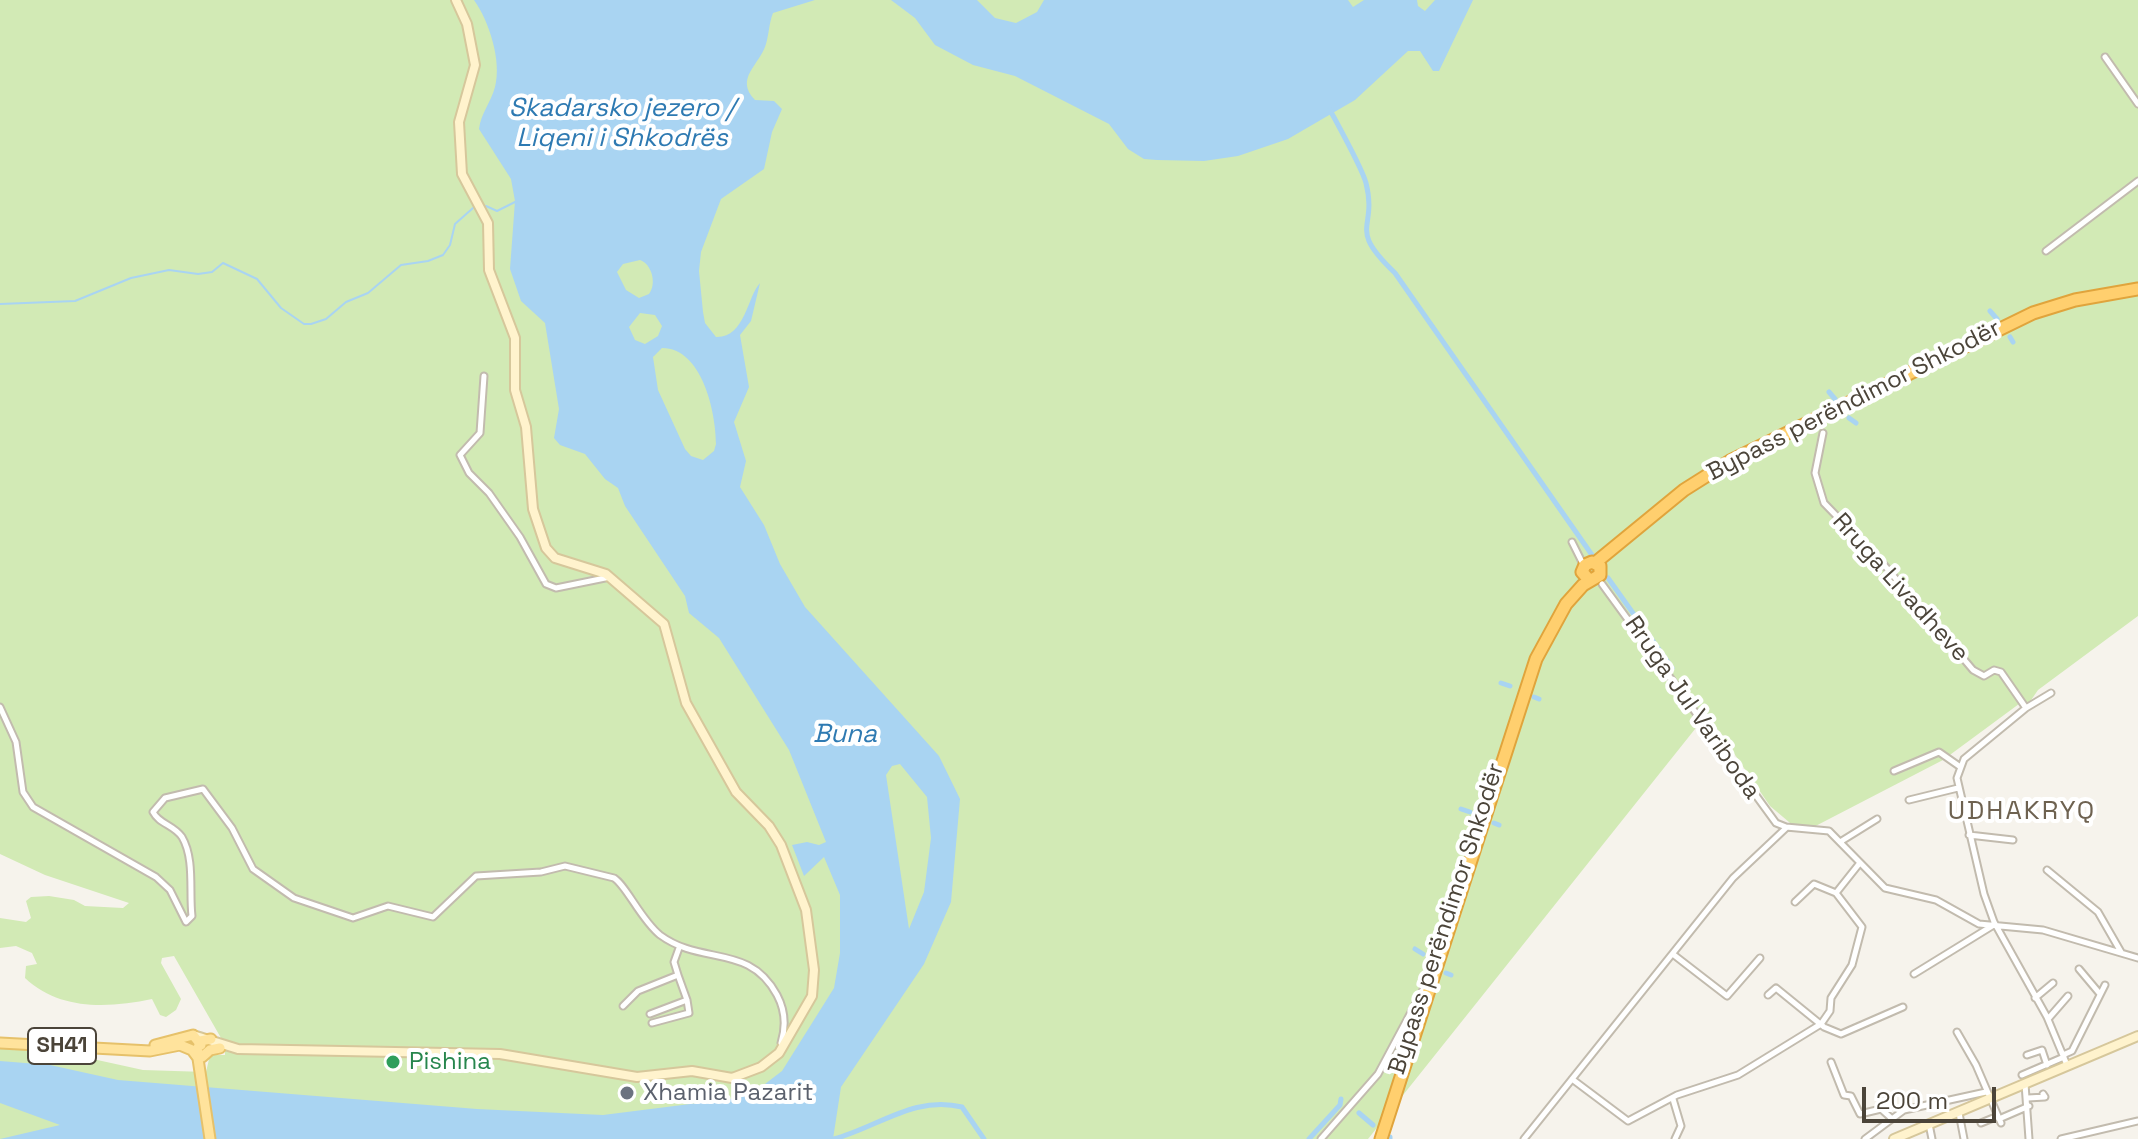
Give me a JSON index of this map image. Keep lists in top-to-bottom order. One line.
{"streets":{"highway":["Bypass perëndimor Shkodër"],"main road":["SH41"],"street":["Rruga Livadheve","Rruga Jul Variboda"]},"crossings":[["Bypass perëndimor Shkodër","Rruga Jul Variboda"]],"districts":["UDHAKRYQ"],"water":["Skadarsko jezero / Liqeni i Shkodrës","Buna"],"places":["Pishina","Xhamia Pazarit"],"scale_bar":"200 m"}
